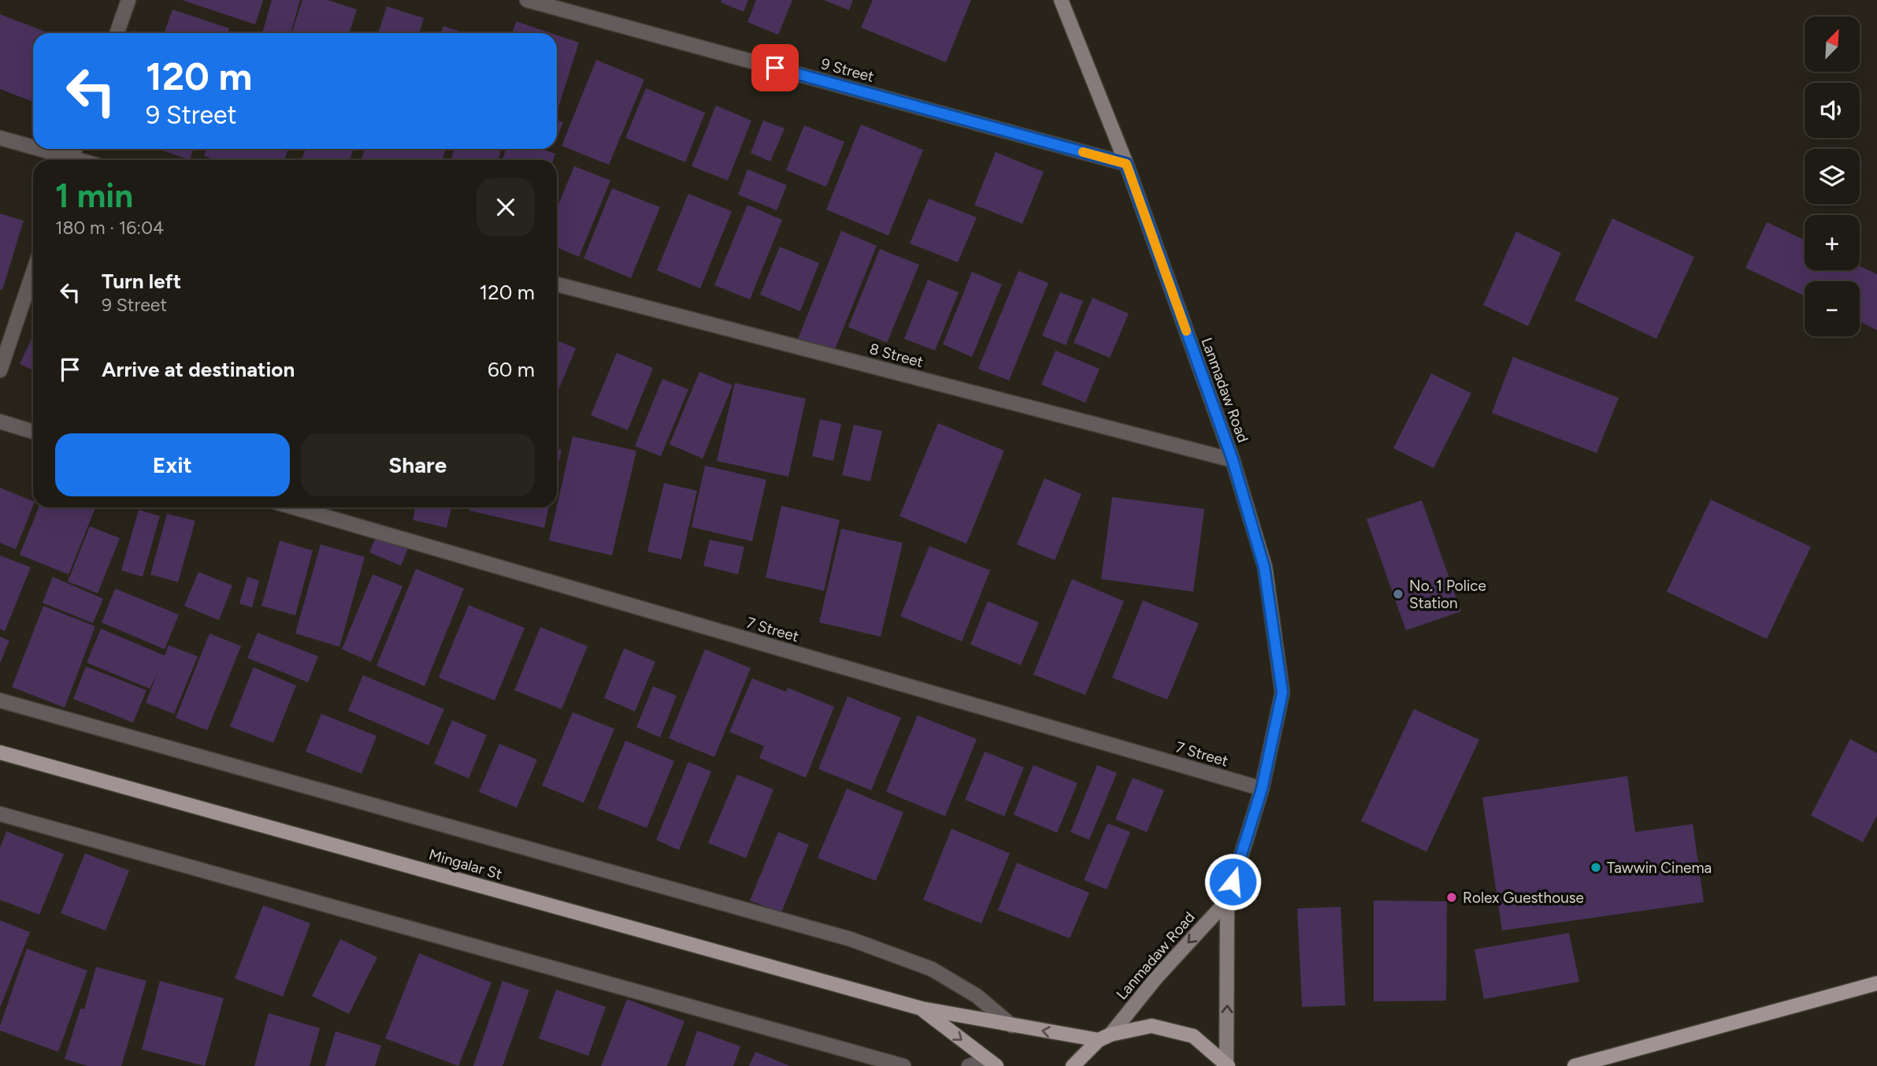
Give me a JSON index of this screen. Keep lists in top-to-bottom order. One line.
{"streets":{"main road":["Mingalar St"],"street":["9 Street","8 Street","Lanmadaw Road","7 Street"]},"crossings":[["9 Street","Lanmadaw Road"],["8 Street","Lanmadaw Road"],["Lanmadaw Road","7 Street"],["Lanmadaw Road","Mingalar St"]],"places":["No. 1 Police Station","Tawwin Cinema","Rolex Guesthouse"],"north":"top right","page":{"map_buttons":["+","−"],"turn":["120 m","9 Street"],"heading":["1 min","180 m · 16:04"],"list":[{"name":"Turn left","note":"9 Street","value":"120 m"},{"name":"Arrive at destination","value":"60 m"}],"buttons":["Exit","Share"]}}
